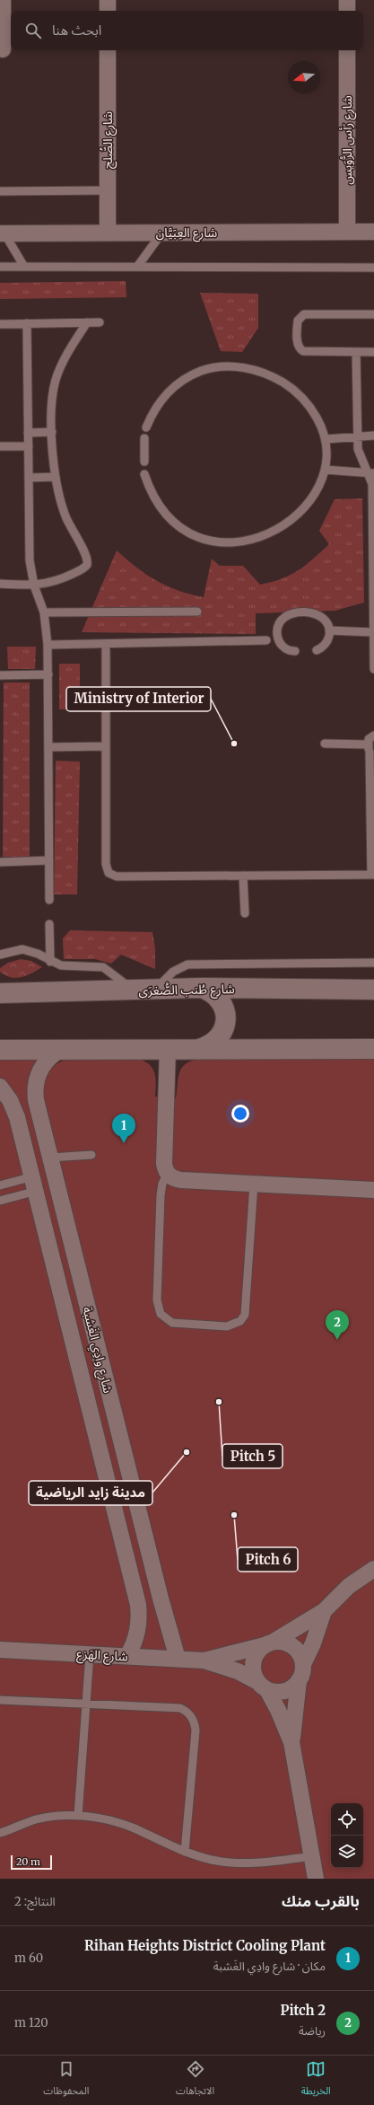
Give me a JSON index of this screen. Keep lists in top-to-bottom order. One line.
{"streets":{"street":["شارع الصُّلح","شارع رَأس الرُّوَيس","شارع العِبَيَّان","شارع طُنب الصُّغرَى","شارع وادِي الغَشبة","شارع الهَزع"]},"crossings":[["شارع الصُّلح","شارع العِبَيَّان"],["شارع رَأس الرُّوَيس","شارع العِبَيَّان"],["شارع وادِي الغَشبة","شارع الهَزع"]],"places":["Ministry of Interior","Pitch 5","مدينة زايد الرياضية","Pitch 6"],"scale_bar":"20 m","north":"left","page":{"search":"ابحث هنا","pins":["1","2"],"scale":"20 m","heading":["بالقرب منك","النتائج: 2"],"list":[{"mark":"1","name":"Rihan Heights District Cooling Plant","note":"مكان · شارع وادِي الغَشبة","value":"60 m"},{"mark":"2","name":"Pitch 2","note":"رياضة","value":"120 m"}],"nav":["الخريطة","الاتجاهات","المحفوظات"]}}
